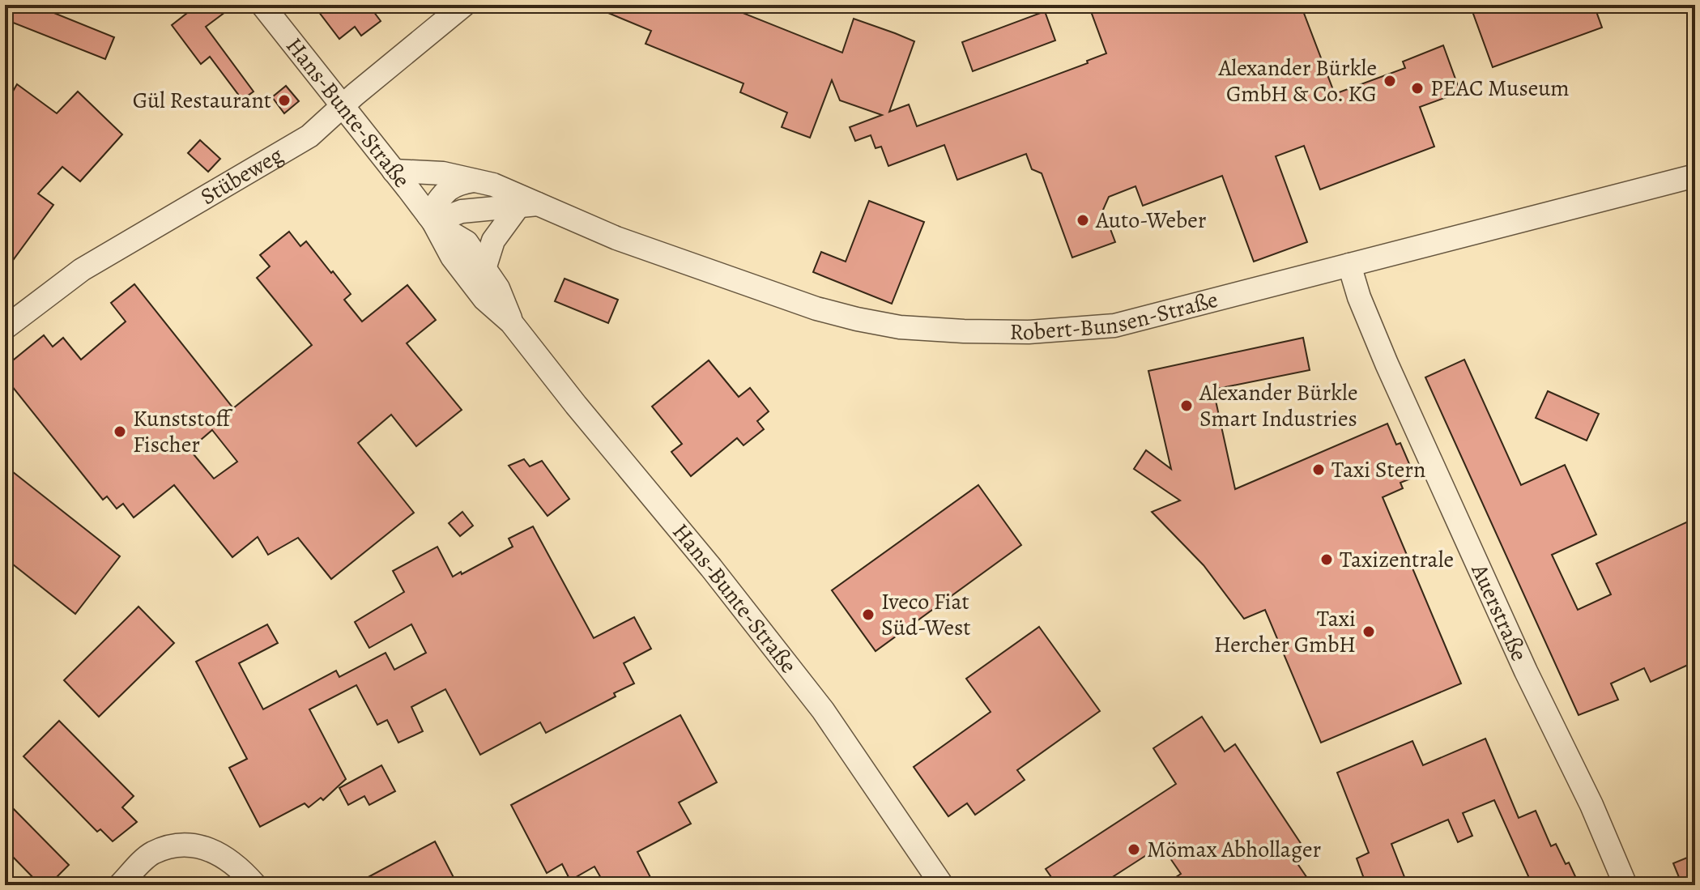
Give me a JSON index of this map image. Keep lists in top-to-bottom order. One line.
{"streets":{"street":["Hans-Bunte-Straße","Stübeweg","Robert-Bunsen-Straße","Auerstraße"]},"crossings":[["Hans-Bunte-Straße","Stübeweg"],["Hans-Bunte-Straße","Robert-Bunsen-Straße"],["Robert-Bunsen-Straße","Auerstraße"]],"places":["Alexander Bürkle GmbH & Co. KG","PEAC Museum","Gül Restaurant","Auto-Weber","Alexander Bürkle Smart Industries","Kunststoff Fischer","Taxi Stern","Taxizentrale","Iveco Fiat Süd-West","Taxi Hercher GmbH","Mömax Abhollager"]}
